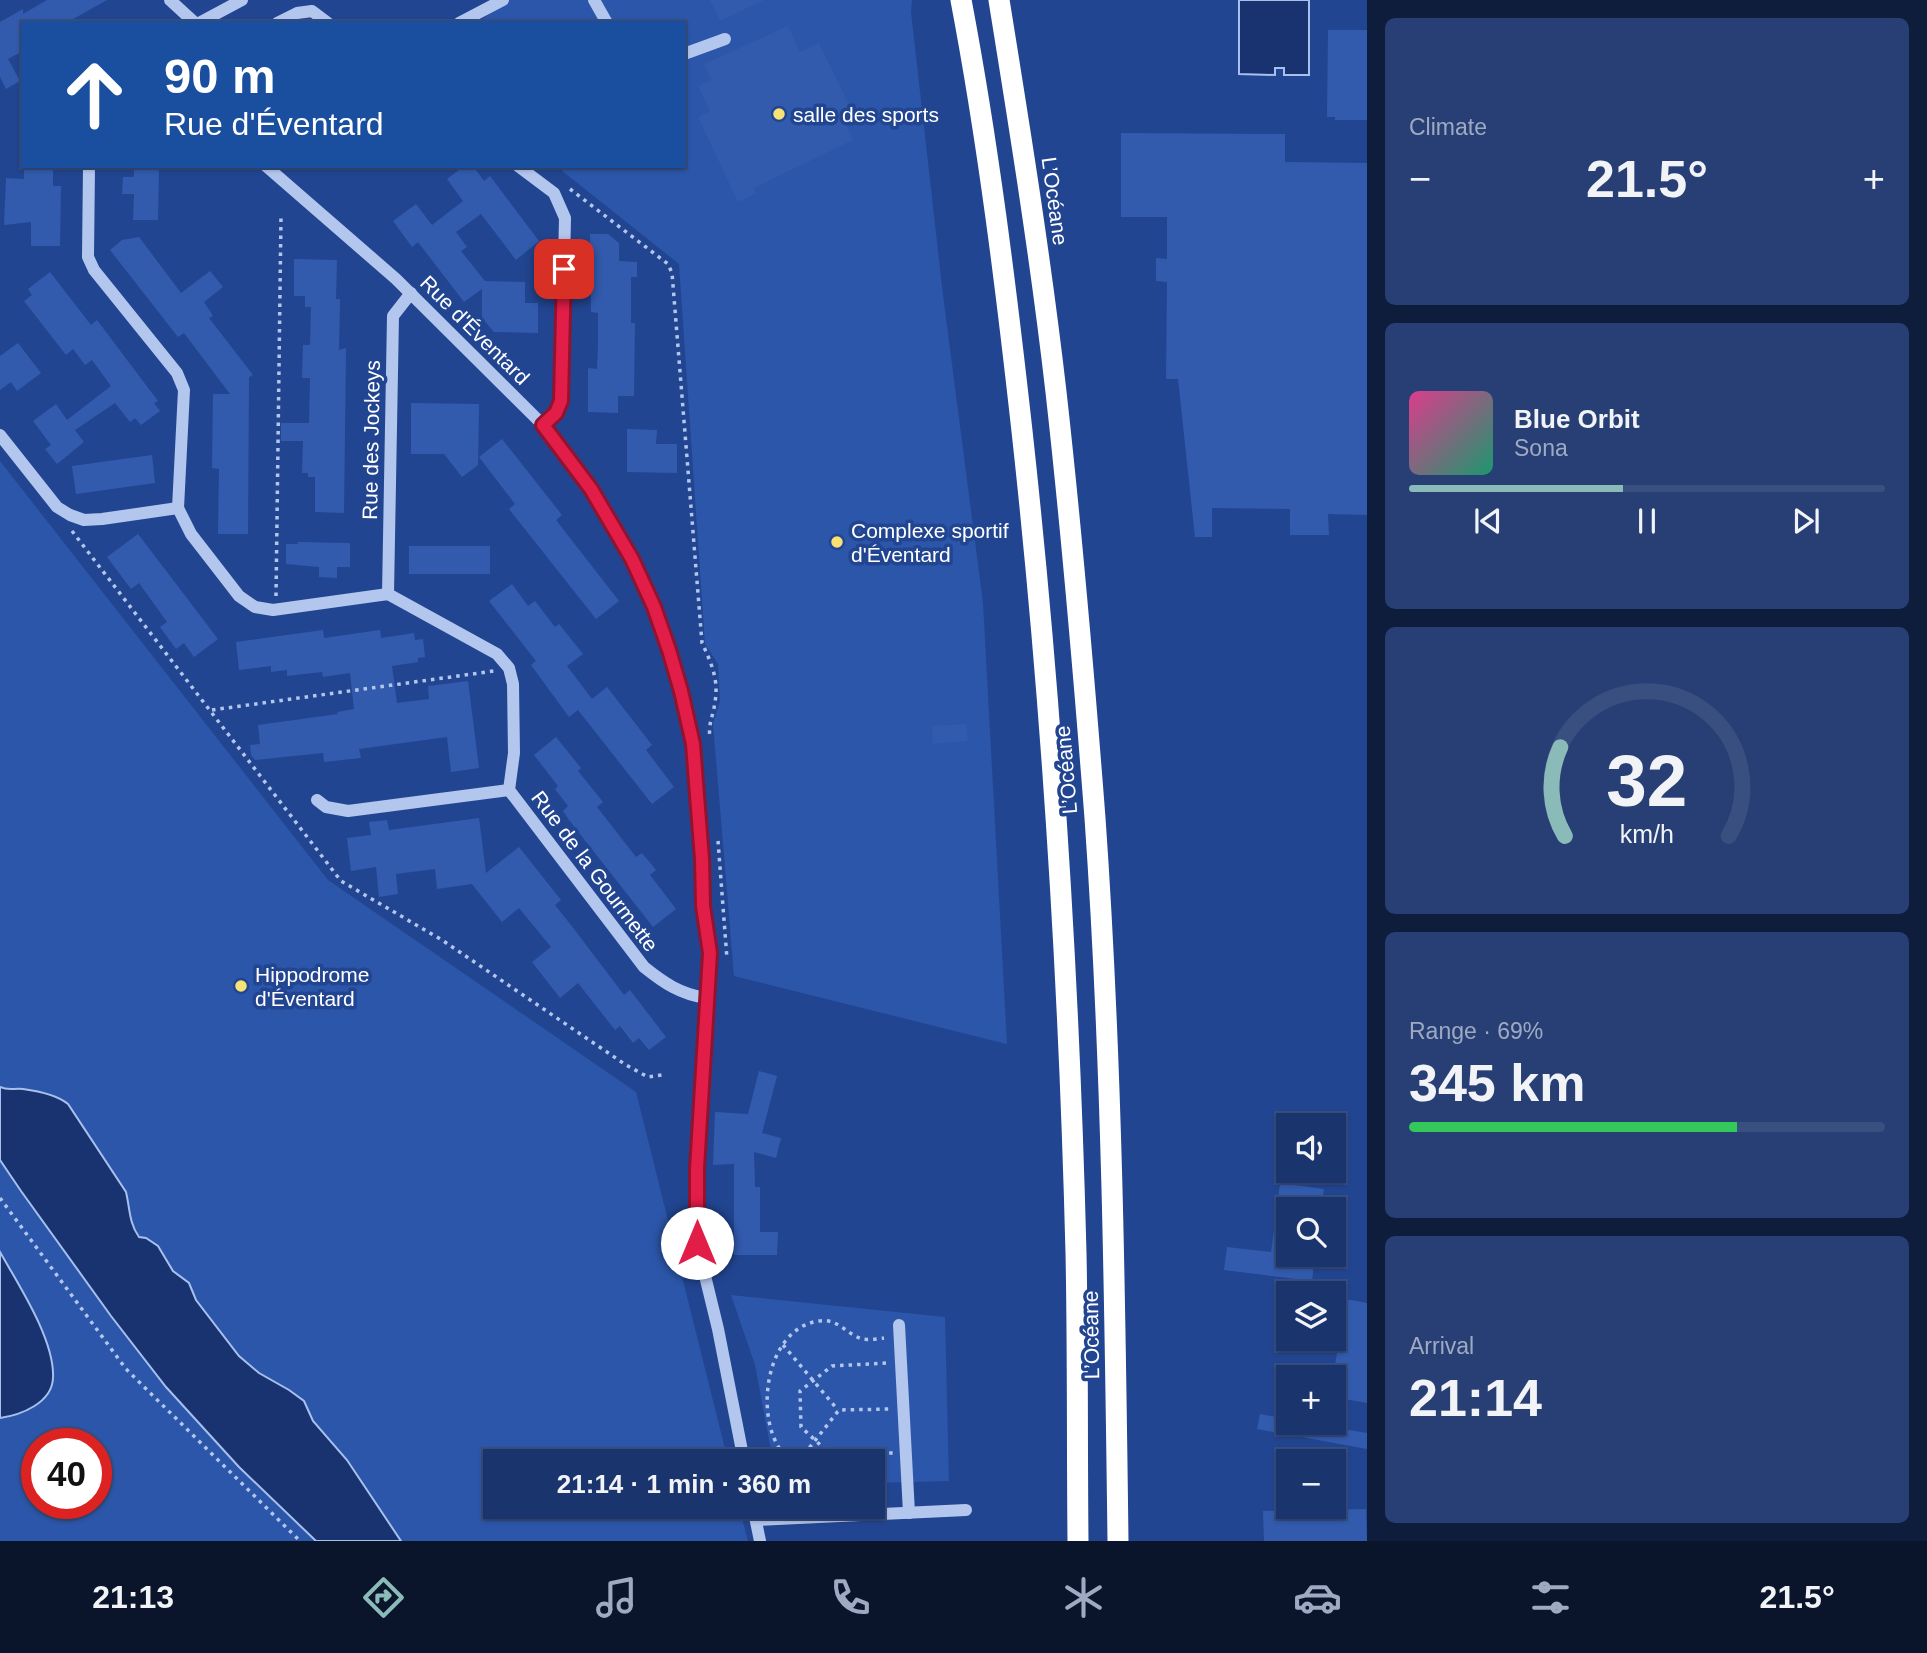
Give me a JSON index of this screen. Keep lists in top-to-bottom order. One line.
{"streets":{"highway":["L’Océane"],"street":["Rue d'Éventard","Rue des Jockeys","Rue de la Gourmette"]},"crossings":[["Rue d'Éventard","Rue des Jockeys"],["Rue d'Éventard","Rue de la Gourmette"],["Rue des Jockeys","Rue de la Gourmette"]],"places":["salle des sports","Complexe sportif d'Éventard","Hippodrome d'Éventard"],"page":{"tile":["Climate",["Range · 69%","345 km"],["Arrival","21:14"]],"turn":["90 m","Rue d'Éventard"],"heat":["−","21.5°","+"],"song":["Blue Orbit","Sona"],"map_buttons":["+","−"],"limit":"40","trip":"21:14 · 1 min · 360 m","tabs":["21:13","21.5°"],"gauge":["32","km/h"]}}
